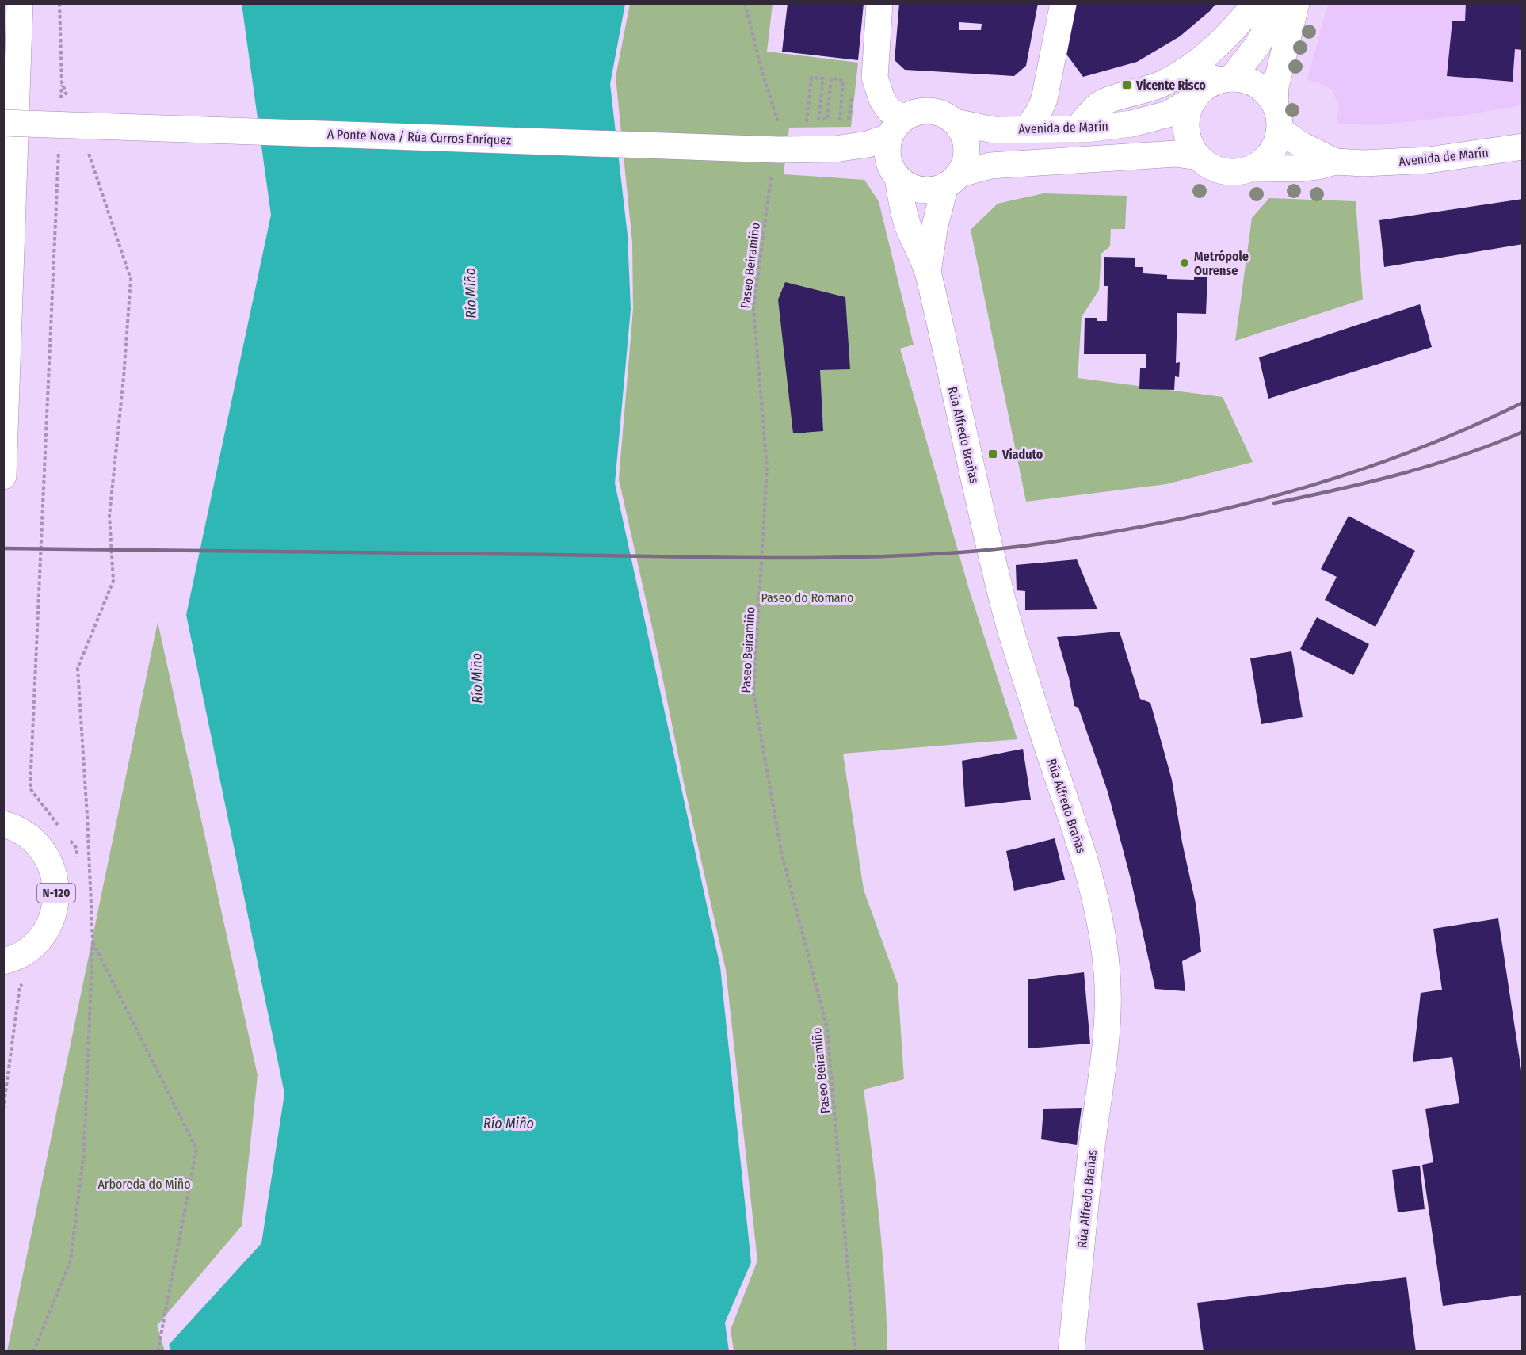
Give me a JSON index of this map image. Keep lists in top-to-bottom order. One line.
{"streets":{"main road":["Avenida de Marín","A Ponte Nova / Rúa Curros Enríquez","Rúa Alfredo Brañas","N-120"],"path":["Paseo Beiramiño"]},"crossings":[["Avenida de Marín","A Ponte Nova / Rúa Curros Enríquez"],["Avenida de Marín","Rúa Alfredo Brañas"],["A Ponte Nova / Rúa Curros Enríquez","Rúa Alfredo Brañas"]],"water":["Río Miño"],"parks":["Paseo do Romano","Arboreda do Miño"],"places":{"transit":["Vicente Risco","Viaduto"],"other":["Metrópole Ourense"]}}
